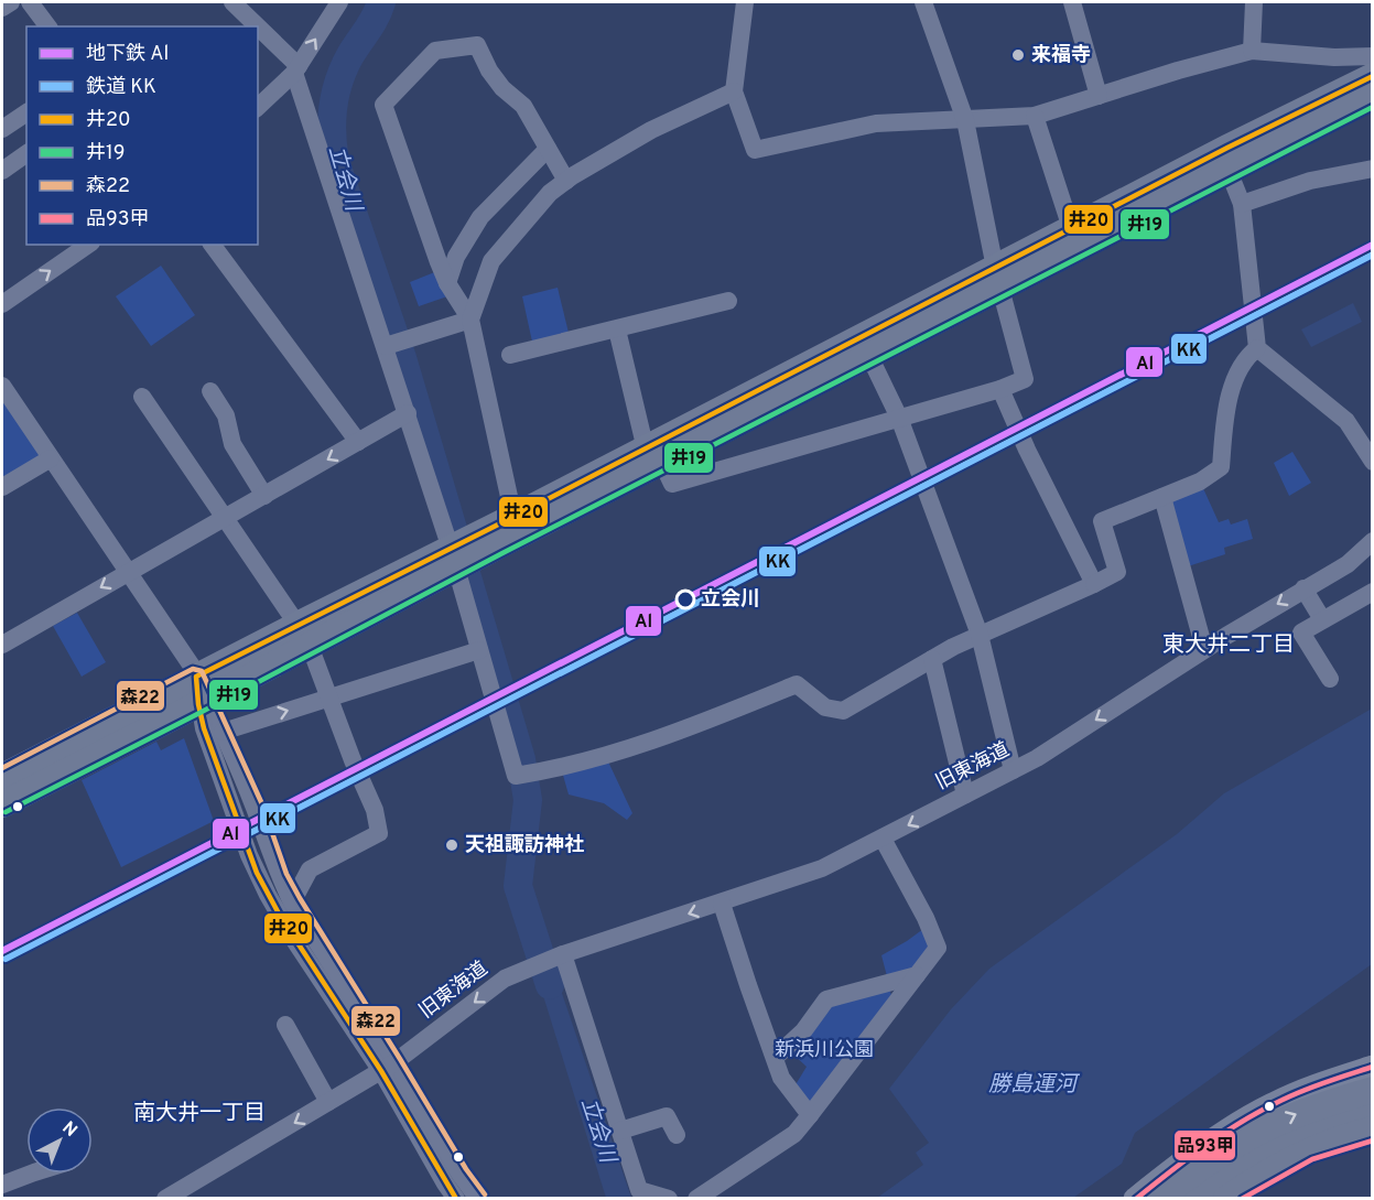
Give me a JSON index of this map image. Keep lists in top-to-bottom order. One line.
{"streets":{"street":["旧東海道"]},"one_way":["旧東海道"],"districts":["東大井二丁目","南大井一丁目"],"water":["立会川","勝島運河"],"parks":["新浜川公園"],"places":["来福寺","立会川","天祖諏訪神社"],"lines":["transit line 井20","transit line 井19","metro line Al","rail line KK","transit line 森22","transit line 品93甲"],"legend":["地下鉄 Al","鉄道 KK","井20","井19","森22","品93甲"],"north":"top right"}
